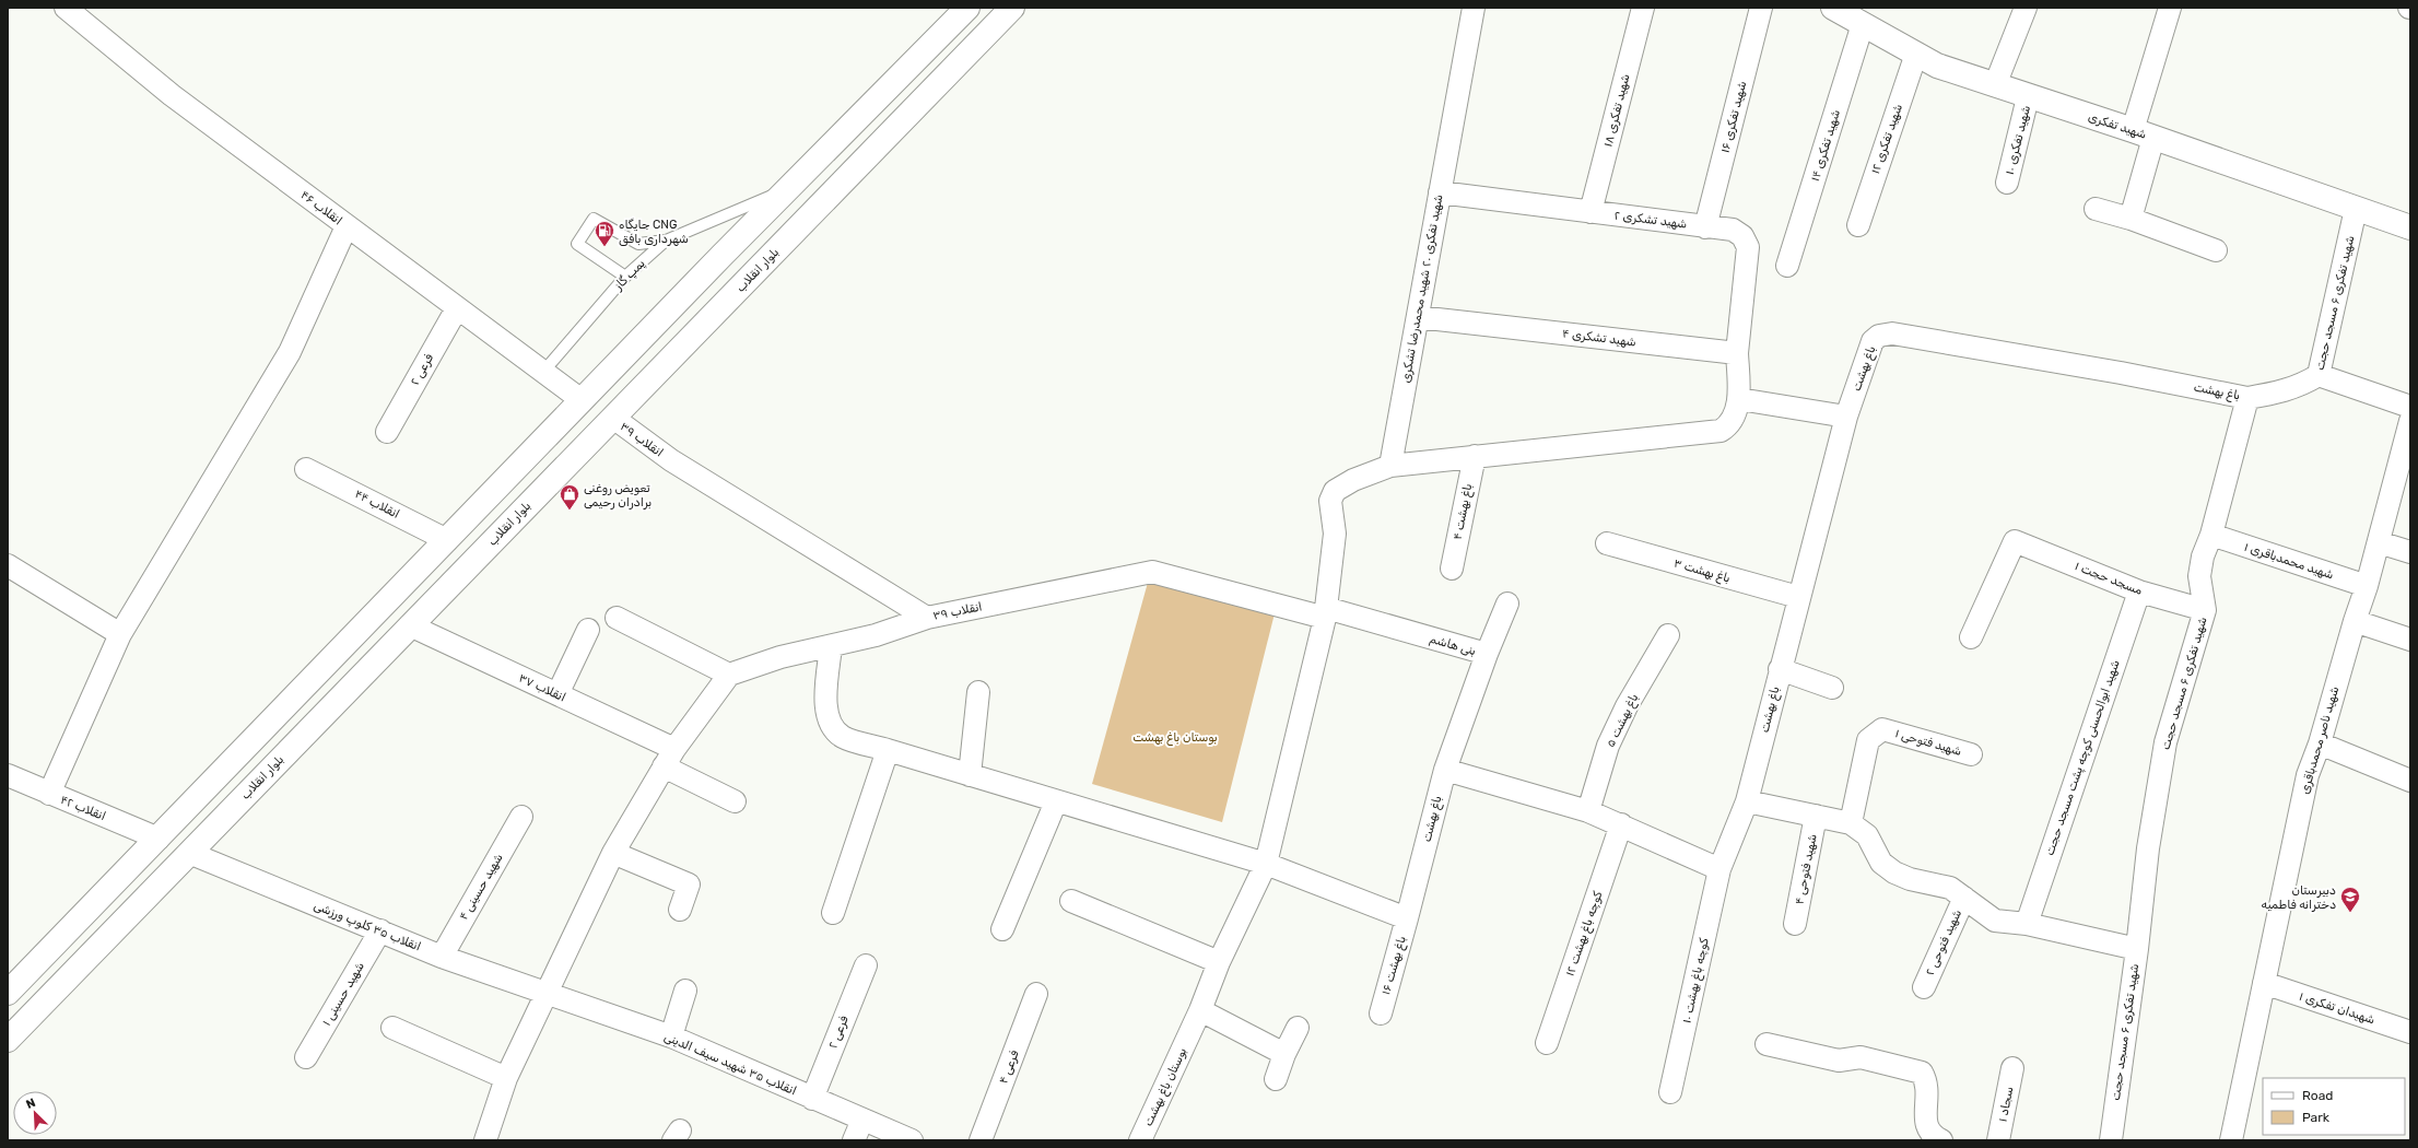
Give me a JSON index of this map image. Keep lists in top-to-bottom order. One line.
{"streets":{"main road":["شهید تفکری","بلوار انقلاب"],"street":["شهید تفکری ۱۸","شهید تفکری ۱۶","شهید تفکری ۱۲","شهید تفکری ۱۰","شهید تفکری ۱۴","انقلاب ۴۶","شهید تشکری ۲","شهید تفکری ۲۰ شهید محمدرضا تشکری","شهید تفکری ۶ مسجد حجت","شهید تشکری ۴","باغ بهشت","فرعی ۲","انقلاب ۳۹","انقلاب ۴۴","باغ بهشت ۴","شهید محمدباقری ۱","باغ بهشت ۳","مسجد حجت ۱","بنی هاشم","انقلاب ۳۷","باغ بهشت ۵","شهید ناصر محمدباقری","شهید فتوحی ۱","شهید ابوالحسنی کوچه پشت مسجد حجت","انقلاب ۴۲","شهید فتوحی ۴","شهید حسینی ۴","انقلاب ۳۵ کلوپ ورزشی","کوچه باغ بهشت ۱۲","شهید فتوحی ۲","باغ بهشت ۱۶","کوچه باغ بهشت ۱۰","شهید حسینی ۱","شهیدان تفکری ۱","انقلاب ۳۵ شهید سیف الدینی","فرعی ۴","بوستان باغ بهشت","سجاد ۱"],"lane":["پمپ گاز"]},"crossings":[["شهید تفکری ۱۸","شهید تشکری ۲"],["شهید تفکری ۱۶","شهید تشکری ۲"],["شهید تفکری","شهید تفکری ۱۲"],["شهید تفکری","شهید تفکری ۱۰"],["شهید تفکری","شهید تفکری ۱۴"],["شهید تفکری","شهید تفکری ۶ مسجد حجت"],["انقلاب ۴۶","پمپ گاز"],["انقلاب ۴۶","فرعی ۲"],["شهید تشکری ۲","شهید تفکری ۲۰ شهید محمدرضا تشکری"],["شهید تشکری ۲","شهید تشکری ۴"],["بلوار انقلاب","انقلاب ۳۹"],["بلوار انقلاب","انقلاب ۳۷"],["بلوار انقلاب","انقلاب ۳۵ کلوپ ورزشی"],["شهید تفکری ۲۰ شهید محمدرضا تشکری","شهید تشکری ۴"],["شهید تفکری ۲۰ شهید محمدرضا تشکری","بوستان باغ بهشت"],["شهید تفکری ۶ مسجد حجت","باغ بهشت"],["شهید تفکری ۶ مسجد حجت","شهید محمدباقری ۱"],["شهید تفکری ۶ مسجد حجت","مسجد حجت ۱"],["باغ بهشت","باغ بهشت ۳"],["باغ بهشت","بنی هاشم"],["باغ بهشت","باغ بهشت ۱۶"],["باغ بهشت","کوچه باغ بهشت ۱۰"],["فرعی ۲","انقلاب ۳۵ شهید سیف الدینی"],["انقلاب ۳۹","بنی هاشم"],["انقلاب ۳۹","بوستان باغ بهشت"],["شهید محمدباقری ۱","شهید ناصر محمدباقری"],["مسجد حجت ۱","شهید ابوالحسنی کوچه پشت مسجد حجت"],["بنی هاشم","بوستان باغ بهشت"],["شهید ناصر محمدباقری","شهیدان تفکری ۱"],["شهید حسینی ۴","انقلاب ۳۵ کلوپ ورزشی"],["انقلاب ۳۵ کلوپ ورزشی","شهید حسینی ۱"],["انقلاب ۳۵ کلوپ ورزشی","انقلاب ۳۵ شهید سیف الدینی"]],"parks":["بوستان باغ بهشت"],"places":{"fuel station":["جایگاه CNG شهرداری بافق"],"shop":["تعویض روغنی برادران رحیمی"],"school or university":["دبیرستان دخترانه فاطمیه"]},"legend":["Road","Park"],"north":"top left"}
